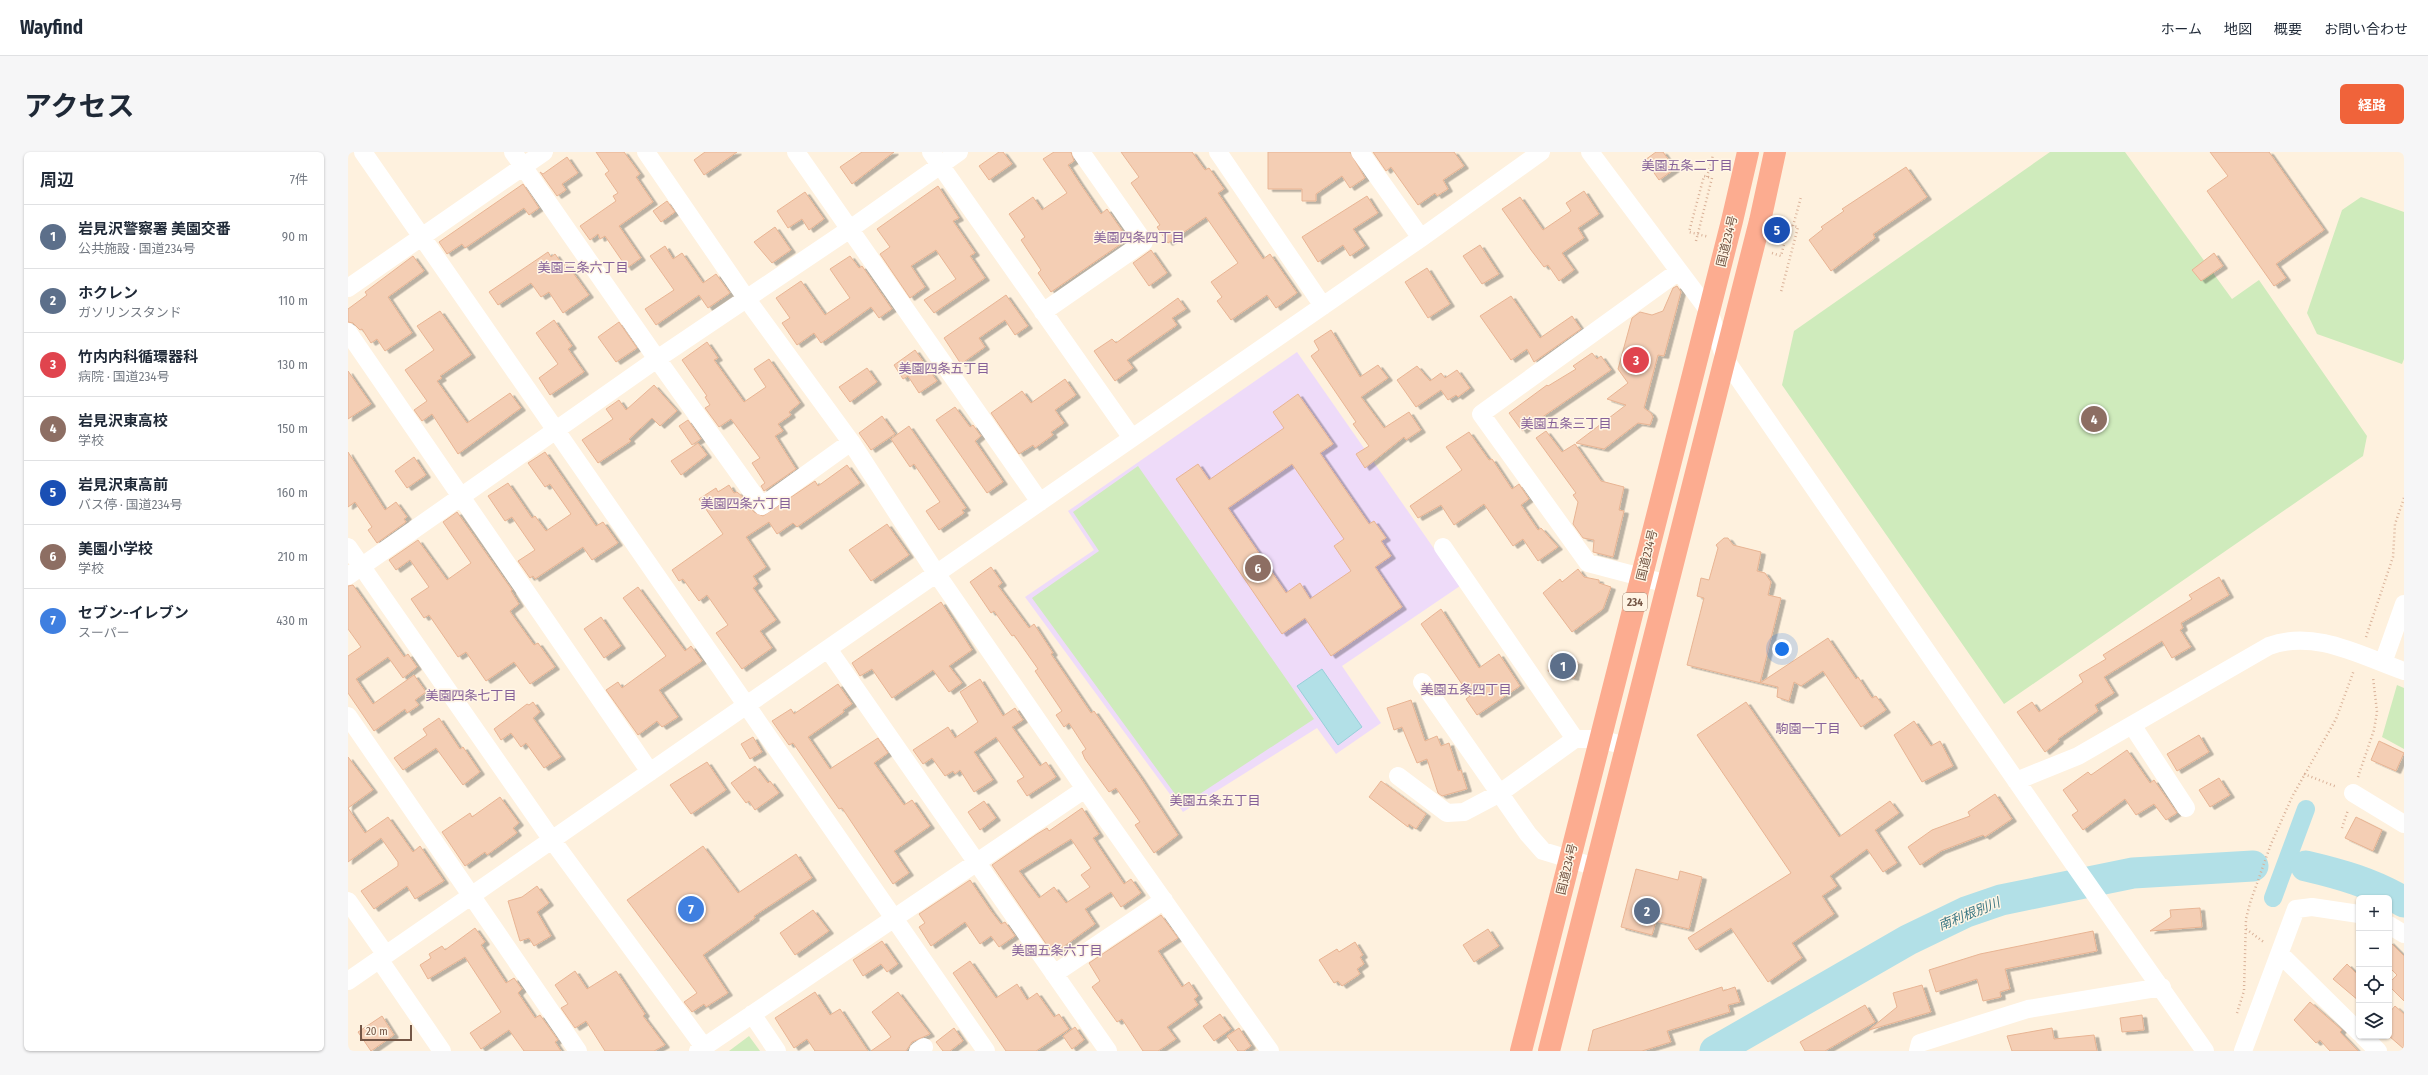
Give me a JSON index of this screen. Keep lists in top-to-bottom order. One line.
{"streets":{"highway":["国道234号","234"]},"districts":["美園五条二丁目","美園四条四丁目","美園三条六丁目","美園四条五丁目","美園五条三丁目","美園四条六丁目","美園五条四丁目","美園四条七丁目","駒園一丁目","美園五条五丁目","美園五条六丁目"],"water":["南利根別川"],"scale_bar":"20 m","page":{"header":"Wayfind","nav":["ホーム","地図","概要","お問い合わせ"],"title":"アクセス","buttons":"経路","heading":["周辺","7件"],"list":[{"mark":"1","name":"岩見沢警察署 美園交番","note":"公共施設 · 国道234号","value":"90 m"},{"mark":"2","name":"ホクレン","note":"ガソリンスタンド","value":"110 m"},{"mark":"3","name":"竹内内科循環器科","note":"病院 · 国道234号","value":"130 m"},{"mark":"4","name":"岩見沢東高校","note":"学校","value":"150 m"},{"mark":"5","name":"岩見沢東高前","note":"バス停 · 国道234号","value":"160 m"},{"mark":"6","name":"美園小学校","note":"学校","value":"210 m"},{"mark":"7","name":"セブン-イレブン","note":"スーパー","value":"430 m"}],"pins":["5","3","4","6","1","7","2"],"map_buttons":["+","−"],"scale":"20 m"}}
